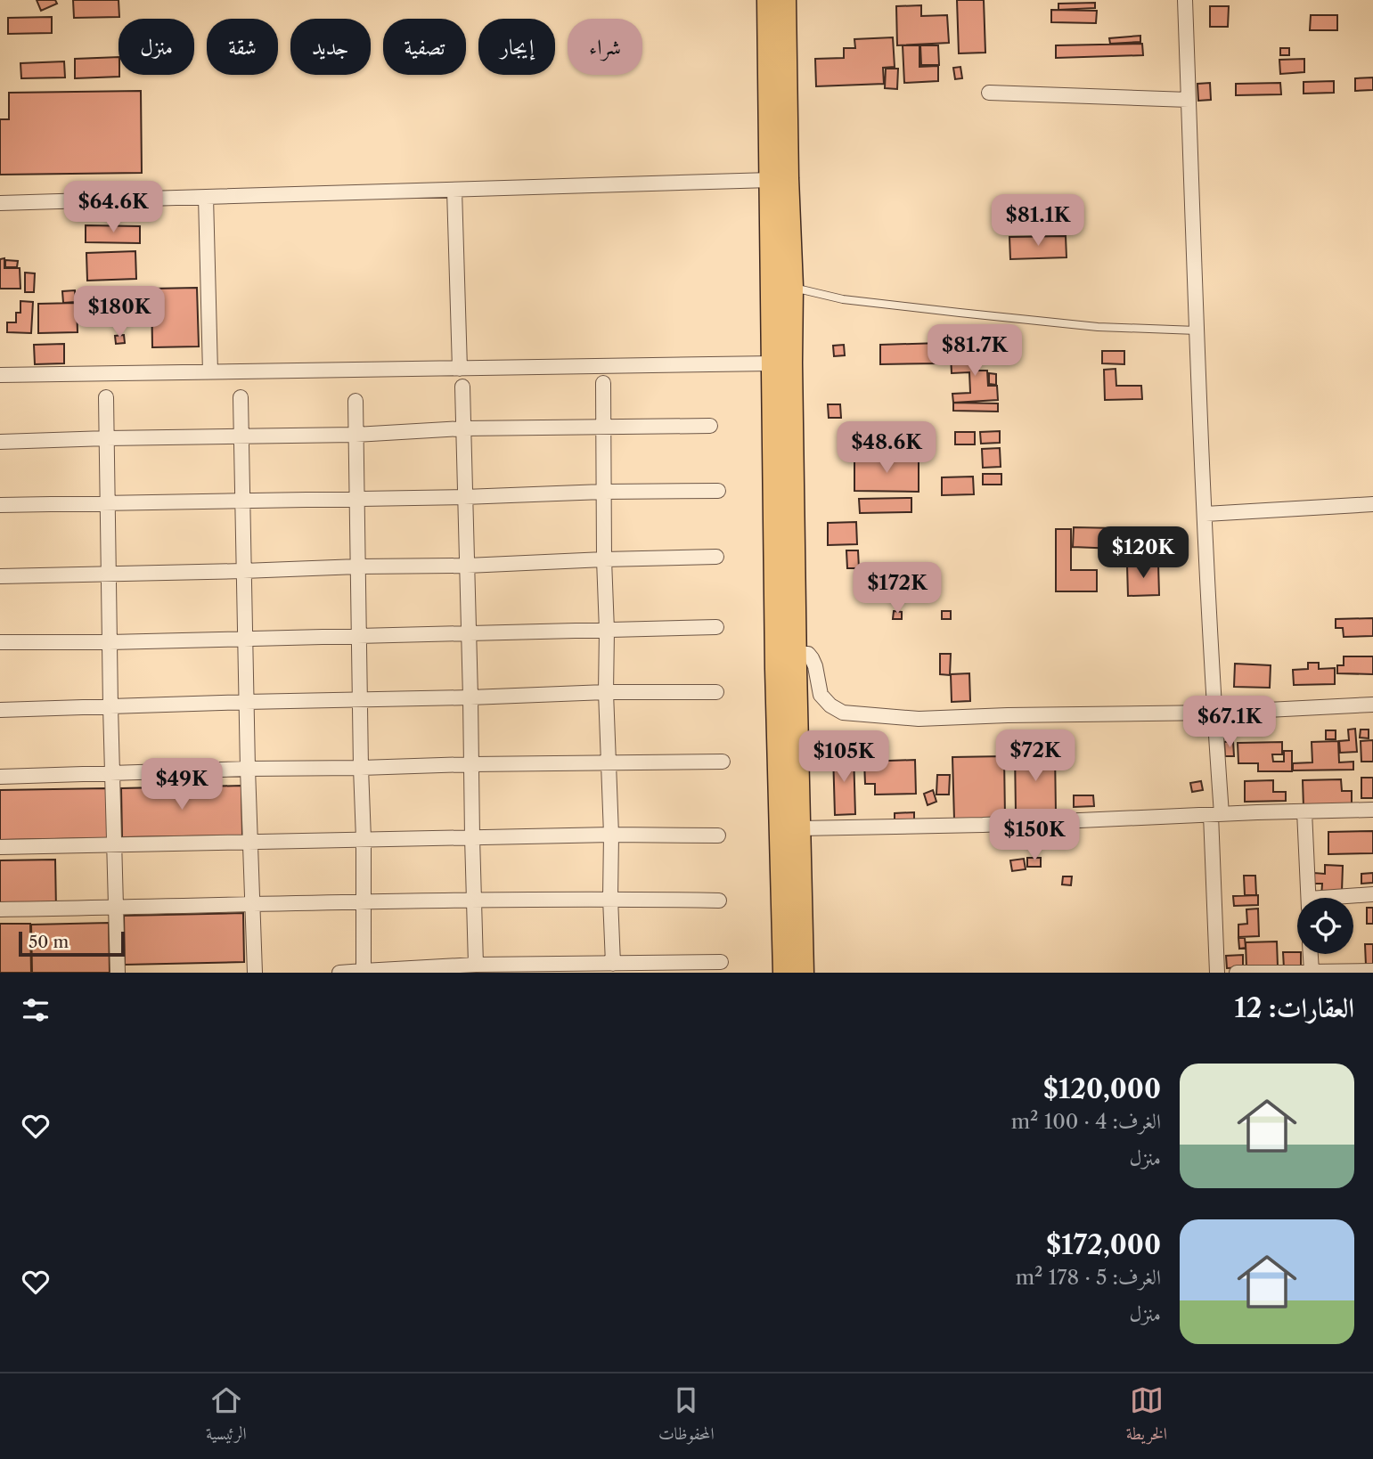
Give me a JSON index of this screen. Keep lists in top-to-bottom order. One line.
{"scale_bar":"50 m","page":{"chip":["شراء","إيجار","تصفية","جديد","شقة","منزل"],"price":["$64.6K","$81.1K","$180K","$81.7K","$48.6K","$120K","$172K","$67.1K","$72K","$105K","$49K","$150K"],"scale":"50 m","heading":"العقارات: 12","list":[{"name":"$120,000","note":"الغرف: 4 · 100 m² · منزل"},{"name":"$172,000","note":"الغرف: 5 · 178 m² · منزل"}],"tabs":["الخريطة","المحفوظات","الرئيسية"]}}
